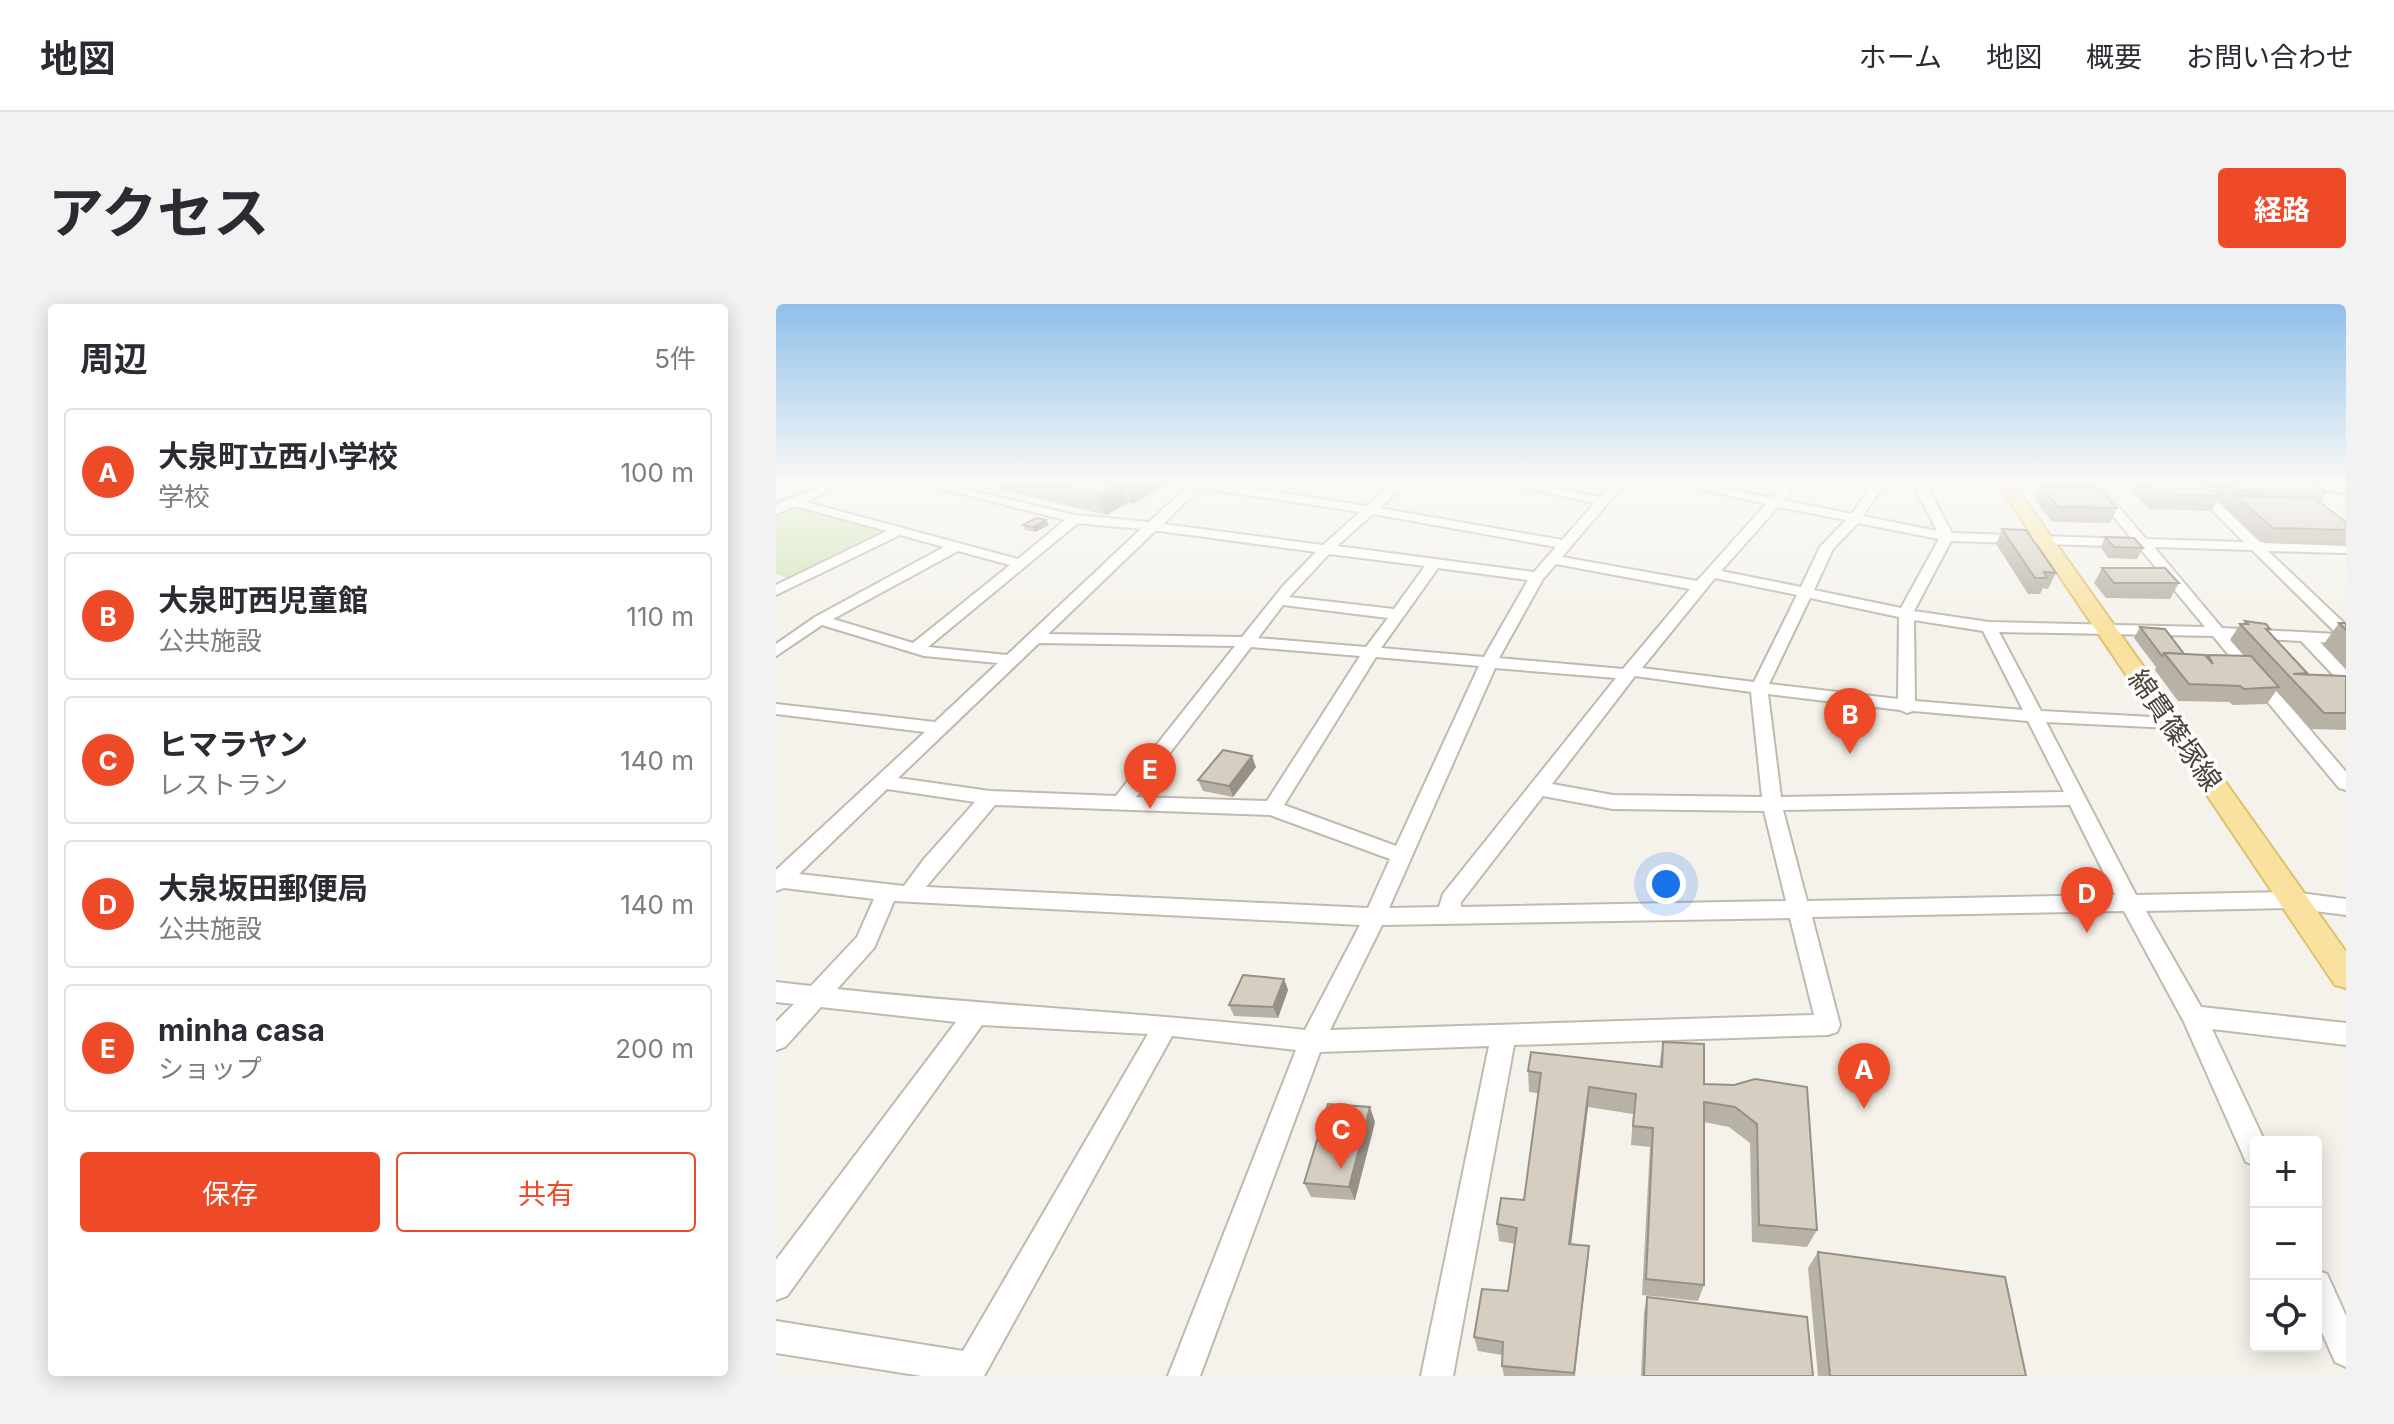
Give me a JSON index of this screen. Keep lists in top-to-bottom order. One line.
{"streets":{"main road":["綿貫篠塚線"]},"page":{"header":"地図","nav":["ホーム","地図","概要","お問い合わせ"],"title":"アクセス","buttons":["経路",["保存","共有"]],"heading":["周辺","5件"],"list":[{"mark":"A","name":"大泉町立西小学校","note":"学校","value":"100 m"},{"mark":"B","name":"大泉町西児童館","note":"公共施設","value":"110 m"},{"mark":"C","name":"ヒマラヤン","note":"レストラン","value":"140 m"},{"mark":"D","name":"大泉坂田郵便局","note":"公共施設","value":"140 m"},{"mark":"E","name":"minha casa","note":"ショップ","value":"200 m"}],"pins":["B","E","D","A","C"],"map_buttons":["+","−"]}}
